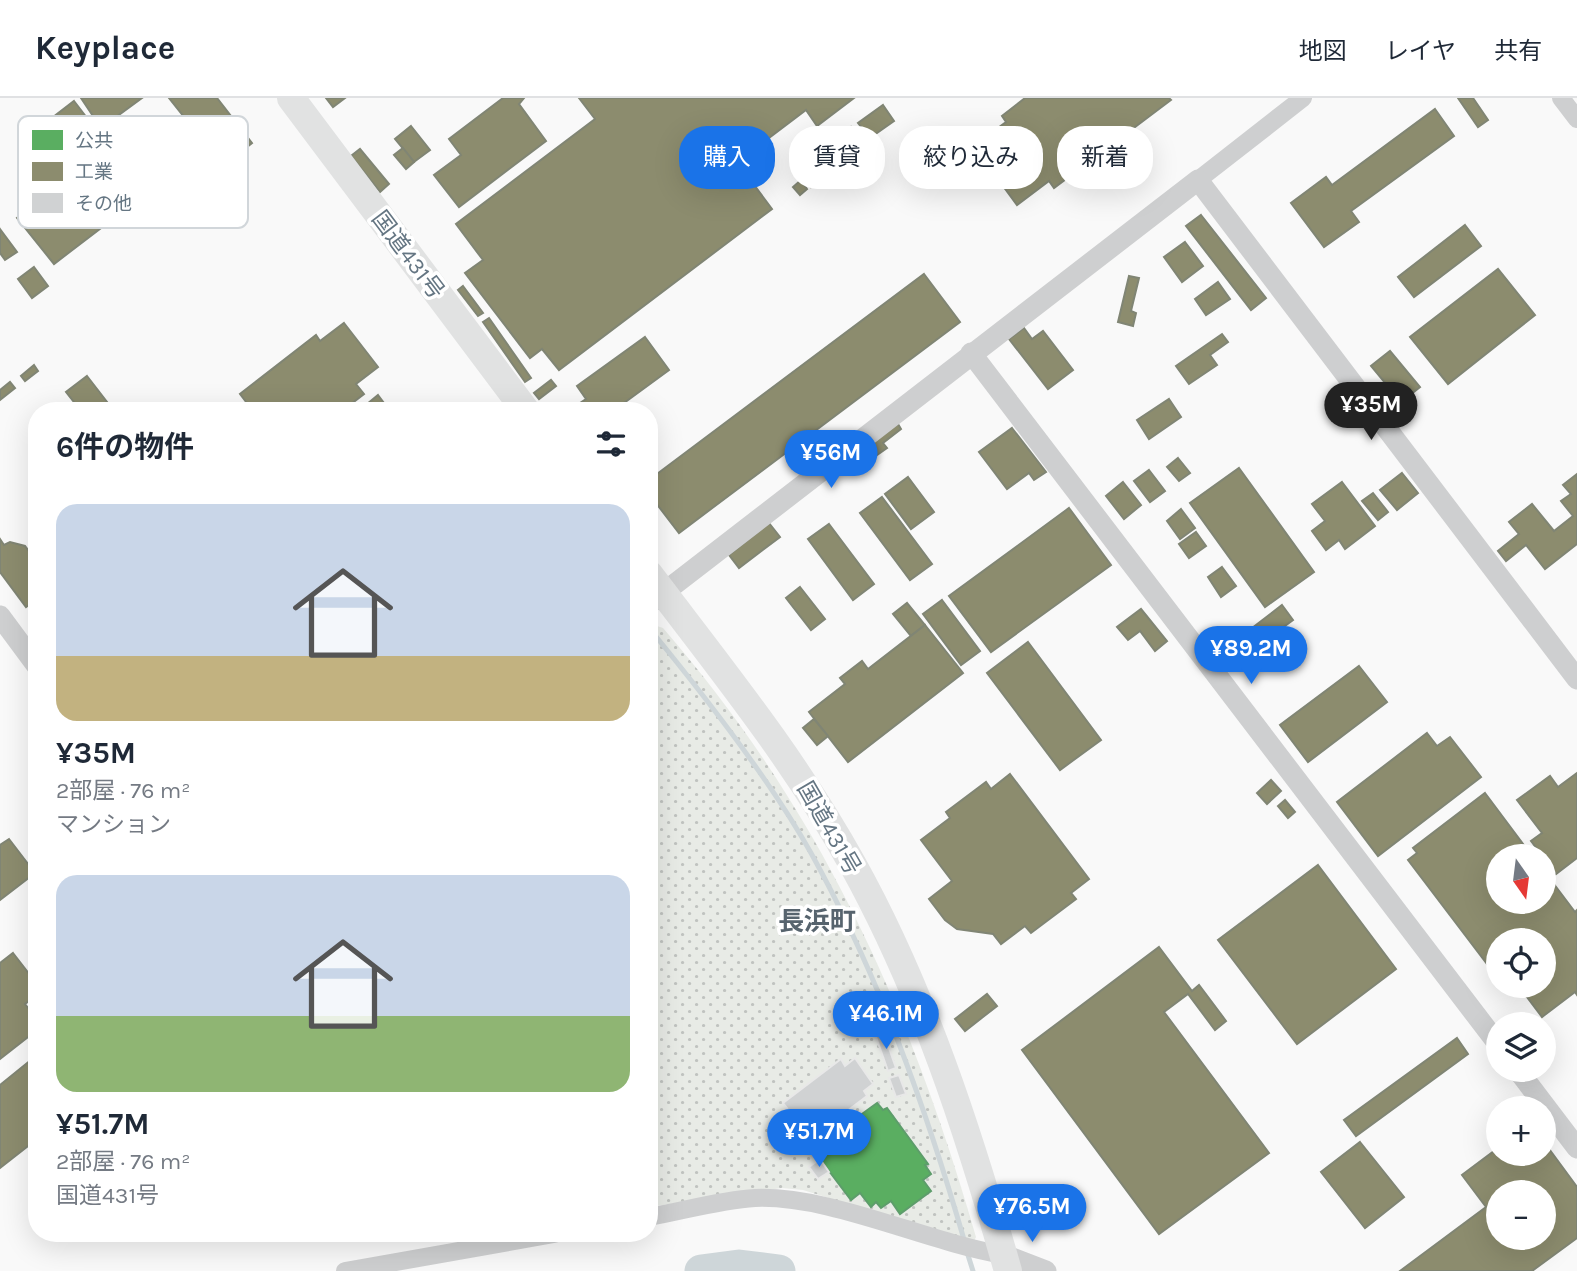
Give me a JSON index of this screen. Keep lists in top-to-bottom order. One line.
{"streets":{"highway":["国道431号"]},"districts":["長浜町"],"legend":["公共","工業","その他"],"north":"bottom","page":{"header":"Keyplace","nav":["地図","レイヤ","共有"],"chip":["購入","賃貸","絞り込み","新着"],"price":["¥35M","¥56M","¥89.2M","¥46.1M","¥51.7M","¥76.5M"],"heading":"6件の物件","list":[{"name":"¥35M","note":"2部屋 · 76 m² · マンション"},{"name":"¥51.7M","note":"2部屋 · 76 m² · 国道431号"}],"map_buttons":["+","−"]}}
